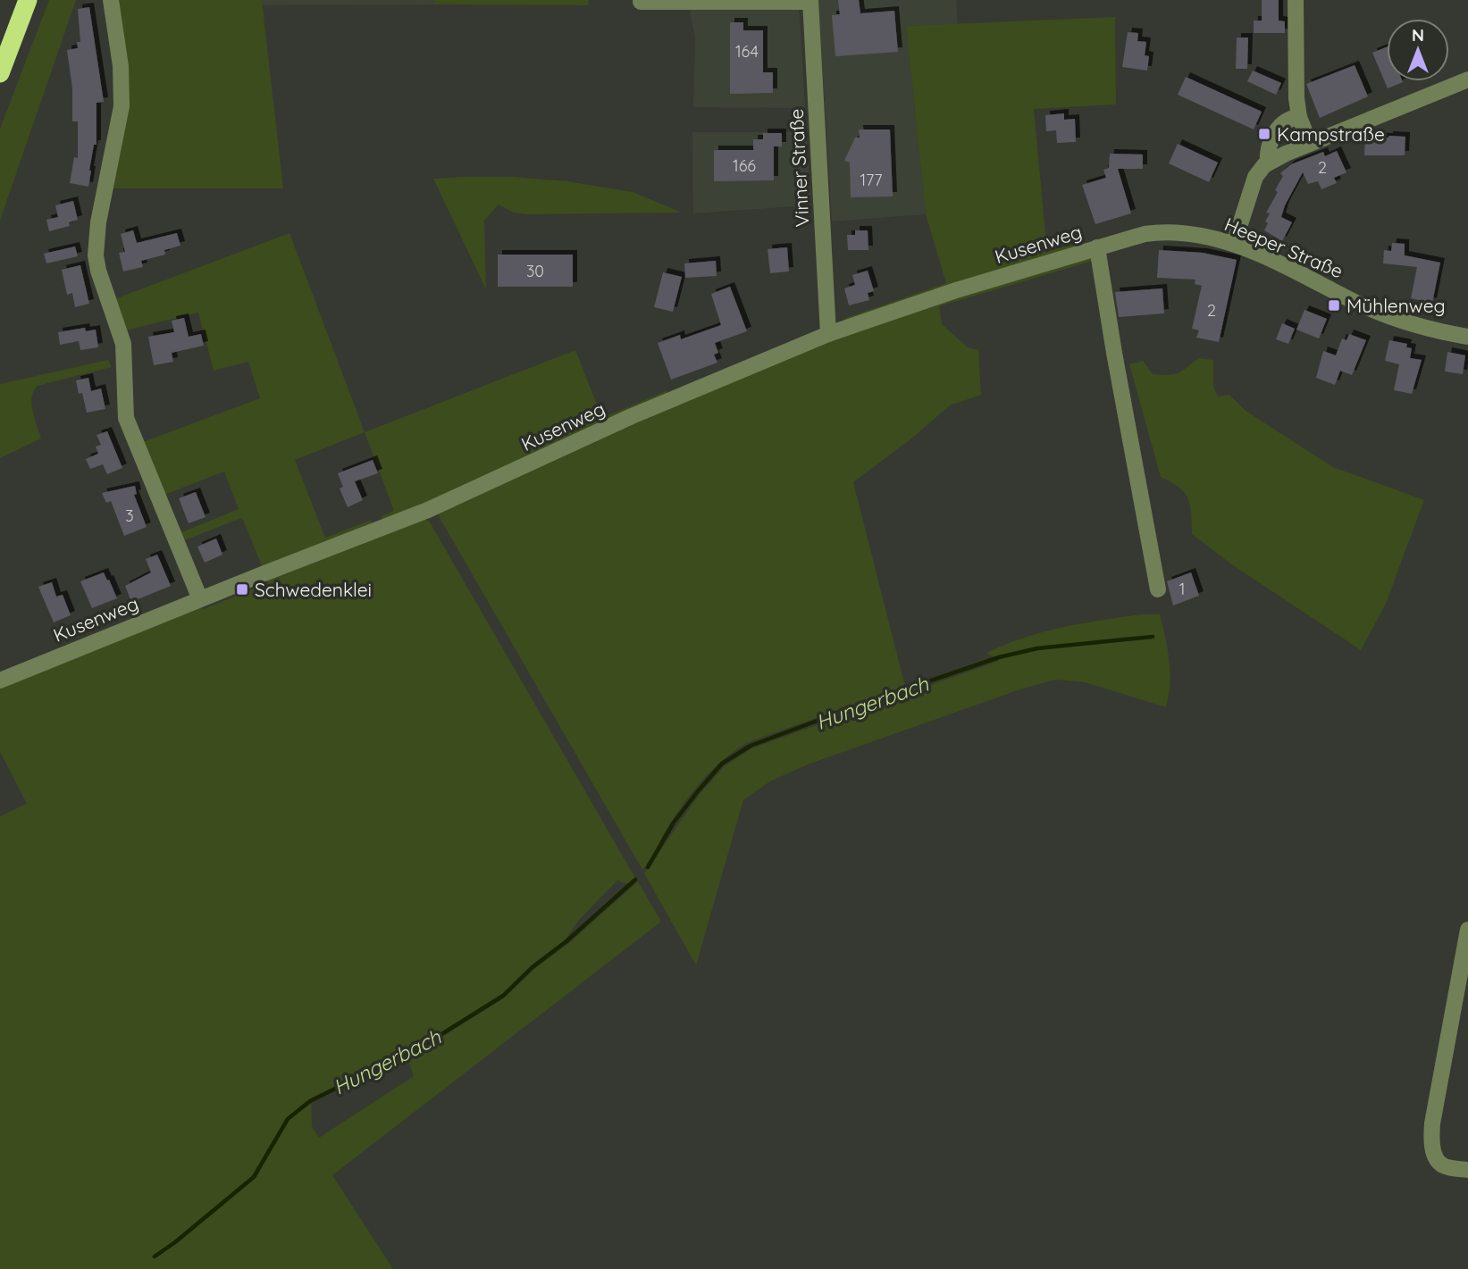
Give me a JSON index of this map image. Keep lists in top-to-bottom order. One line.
{"streets":{"street":["Vinner Straße","Kusenweg","Heeper Straße"]},"crossings":[["Vinner Straße","Kusenweg"],["Kusenweg","Heeper Straße"]],"water":["Hungerbach"],"places":{"transit":["Kampstraße","Mühlenweg","Schwedenklei"]},"house_numbers":["164","166","2","177","30","2","3","1"],"north":"top"}
